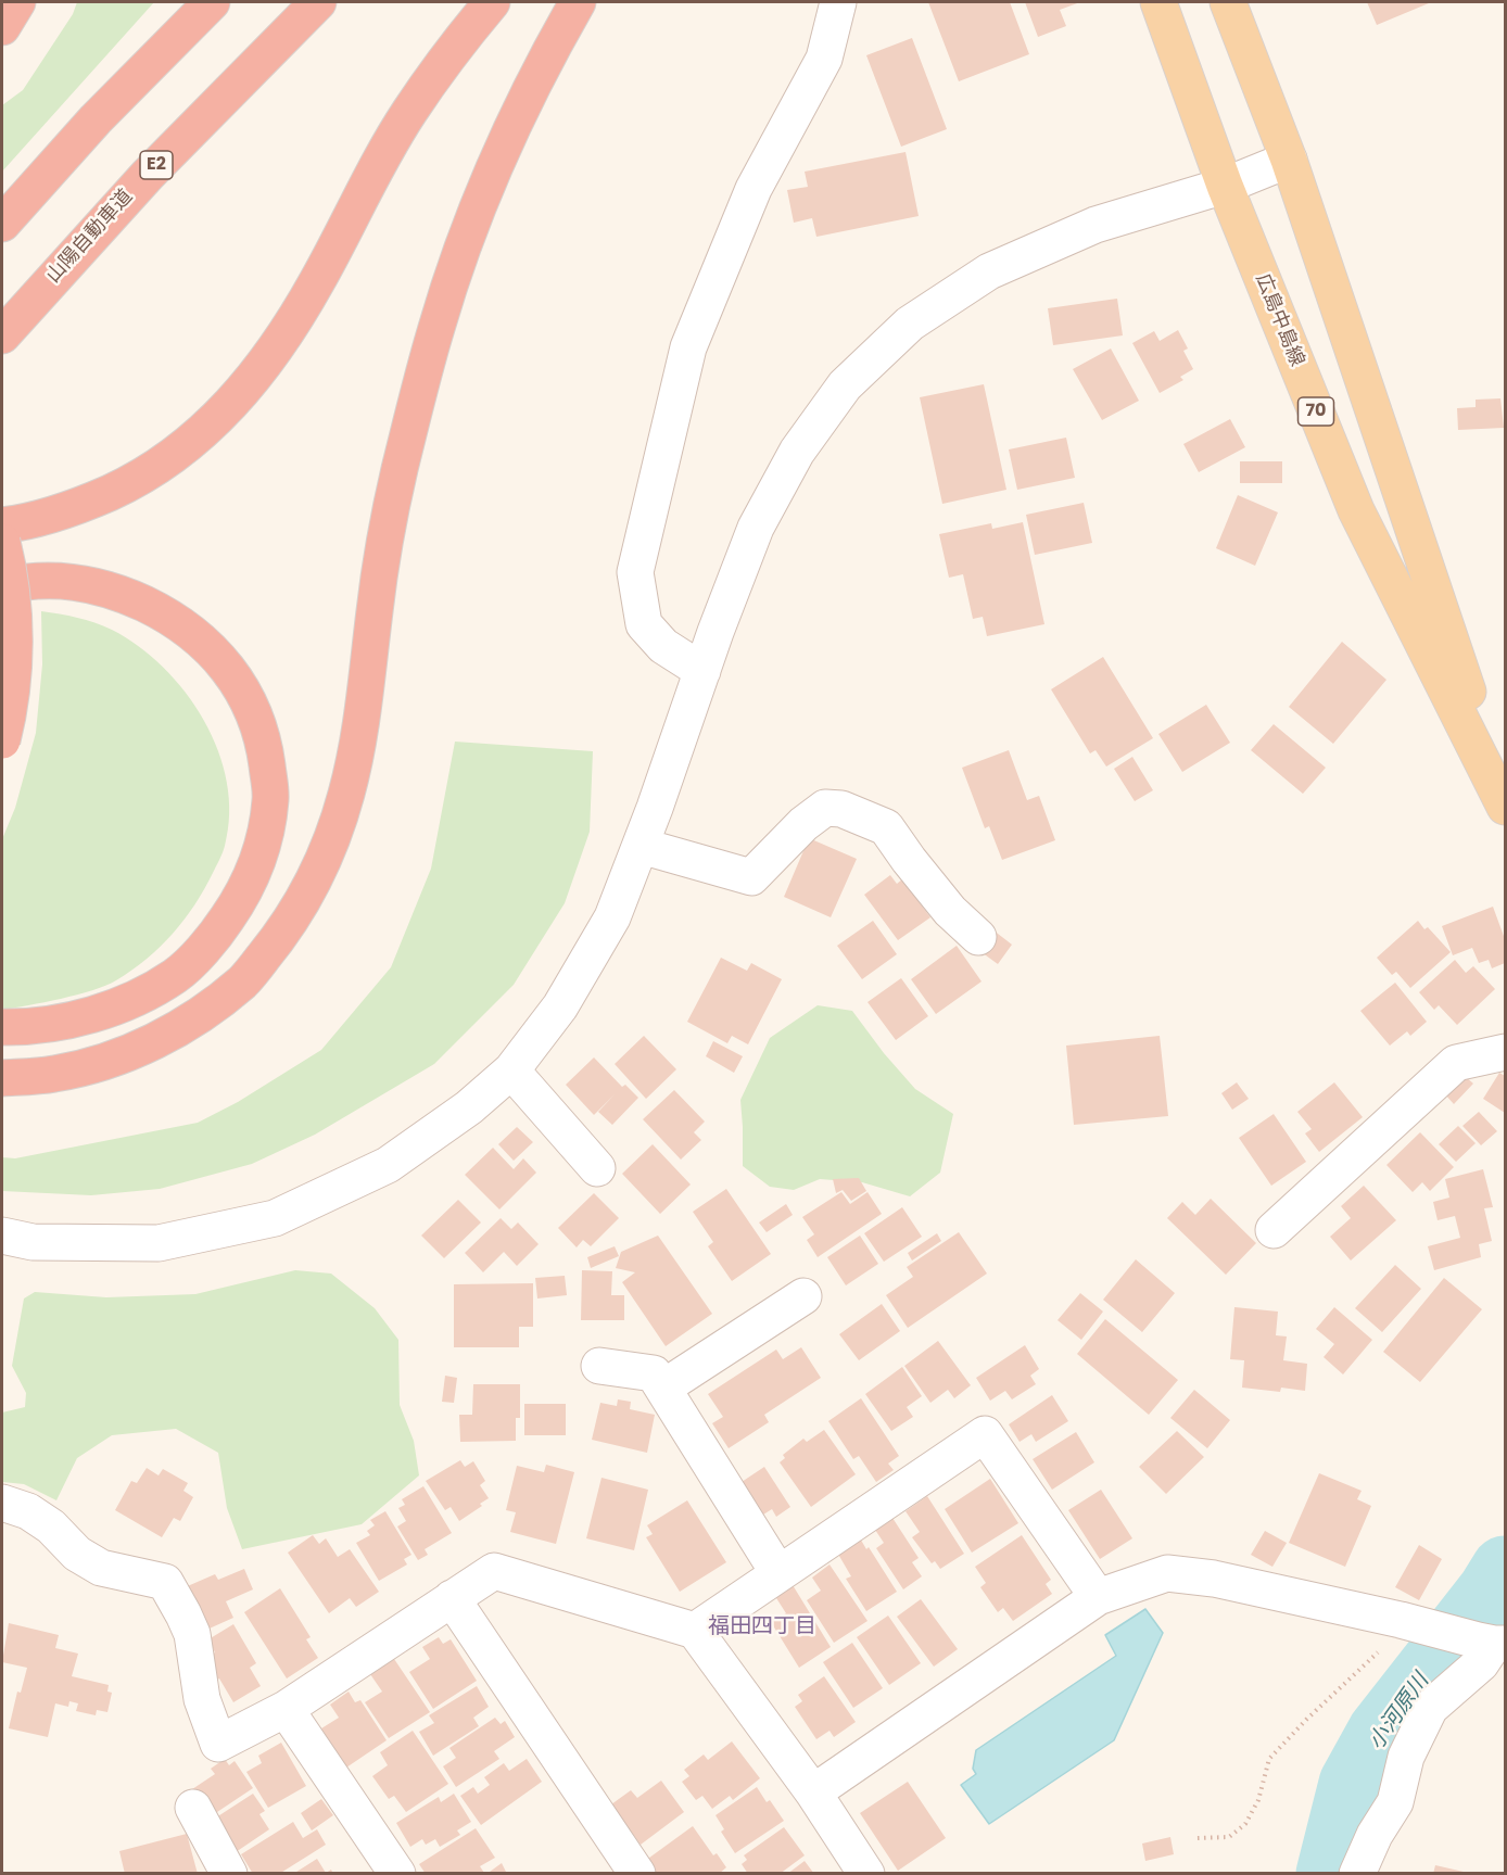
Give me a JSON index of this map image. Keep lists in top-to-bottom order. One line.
{"streets":{"highway":["E2","山陽自動車道"],"main road":["広島中島線","70"]},"districts":["福田四丁目"],"water":["小河原川"]}
